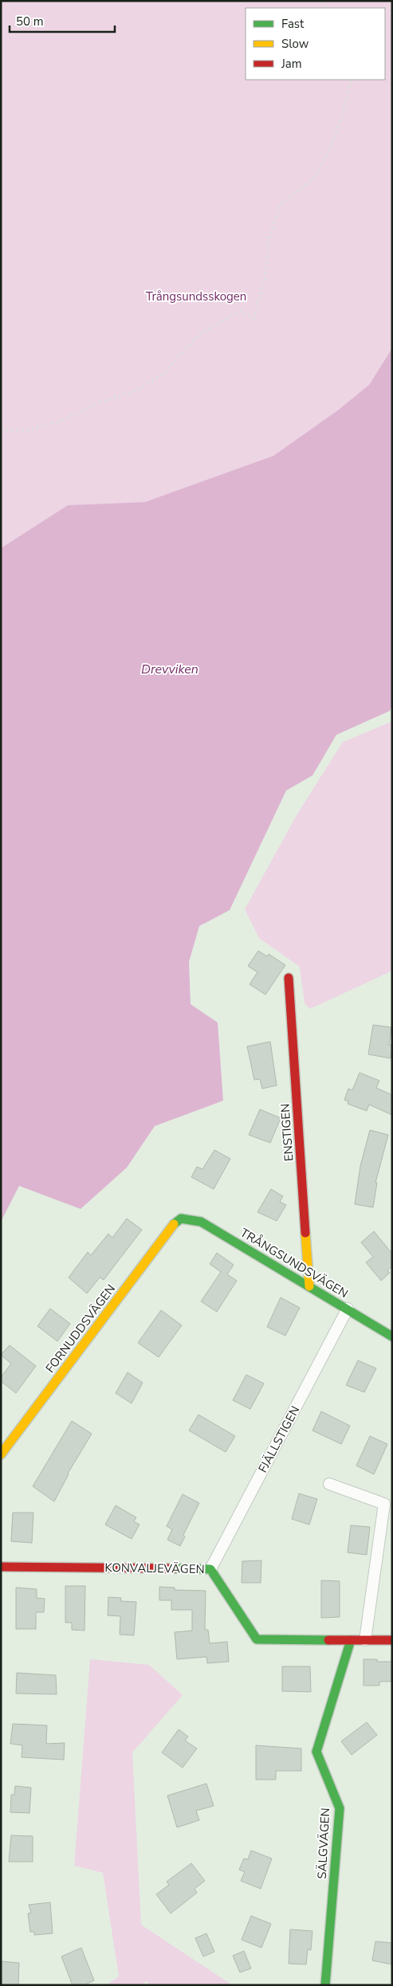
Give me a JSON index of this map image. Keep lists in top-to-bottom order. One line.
{"streets":{"street":["ENSTIGEN","TRÅNGSUNDSVÄGEN","FORNUDDSVÄGEN","FJÄLLSTIGEN","KONVALJEVÄGEN","SÄLGVÄGEN"]},"crossings":[["ENSTIGEN","TRÅNGSUNDSVÄGEN"],["TRÅNGSUNDSVÄGEN","FORNUDDSVÄGEN"],["TRÅNGSUNDSVÄGEN","FJÄLLSTIGEN"],["FJÄLLSTIGEN","KONVALJEVÄGEN"],["KONVALJEVÄGEN","SÄLGVÄGEN"]],"water":["Drevviken"],"parks":["Trångsundsskogen"],"legend":["Fast","Slow","Jam"],"scale_bar":"50 m"}
